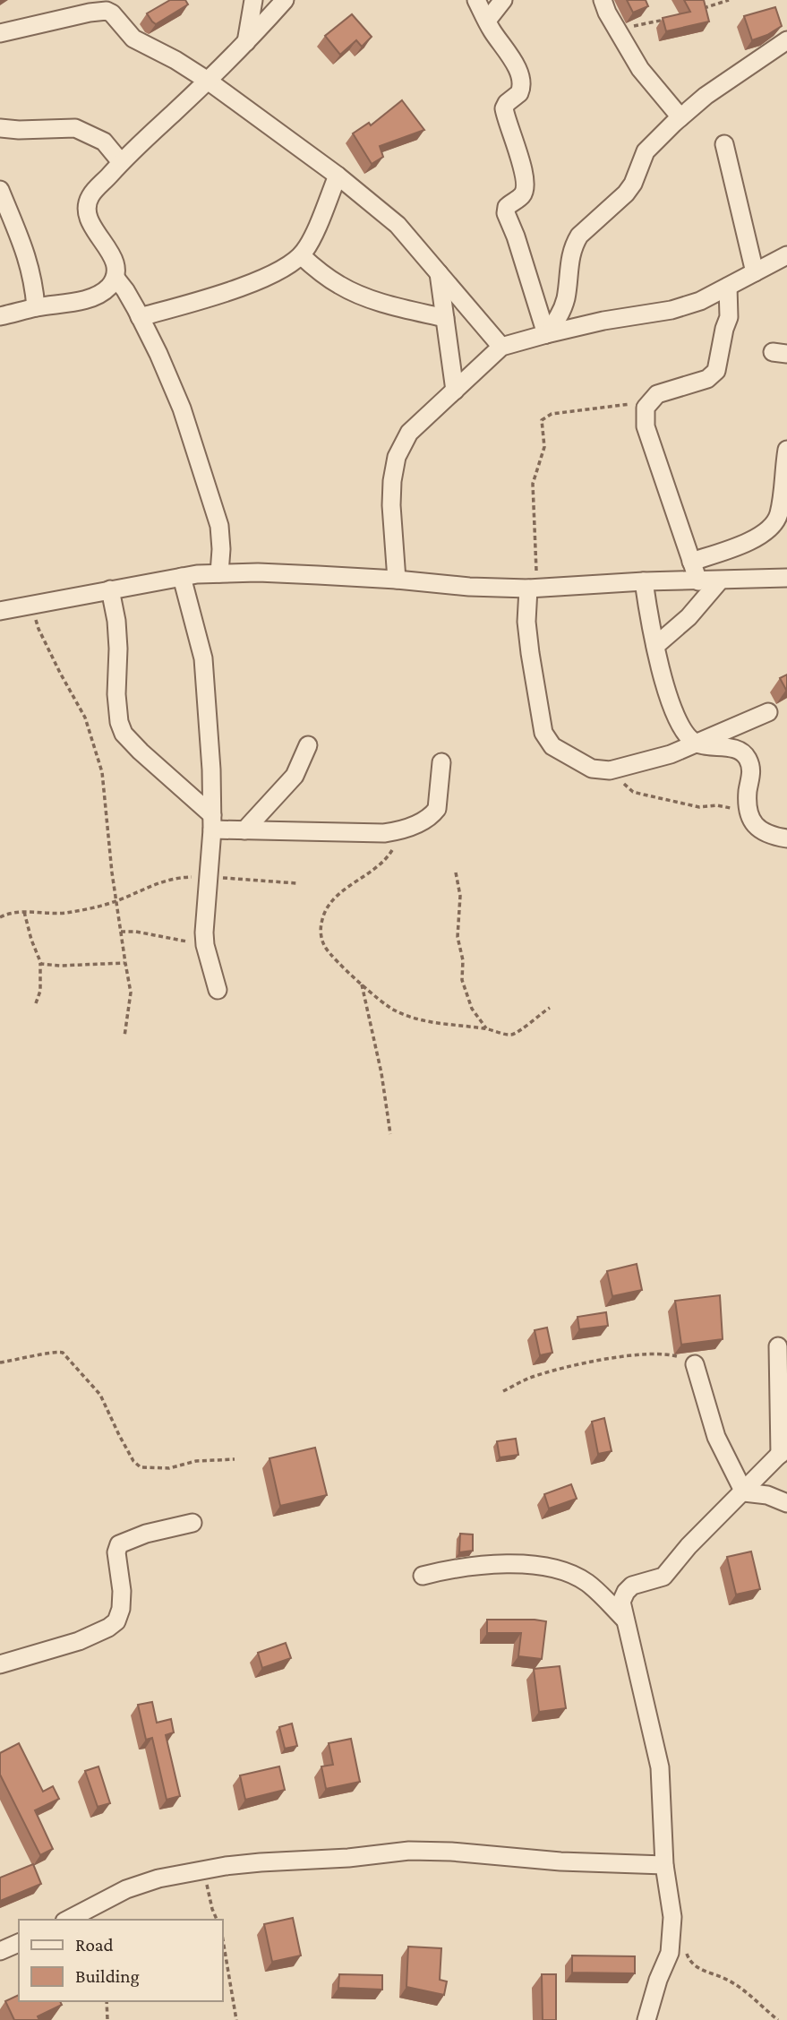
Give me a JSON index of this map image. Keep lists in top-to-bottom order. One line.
{"legend":["Road","Building"]}
